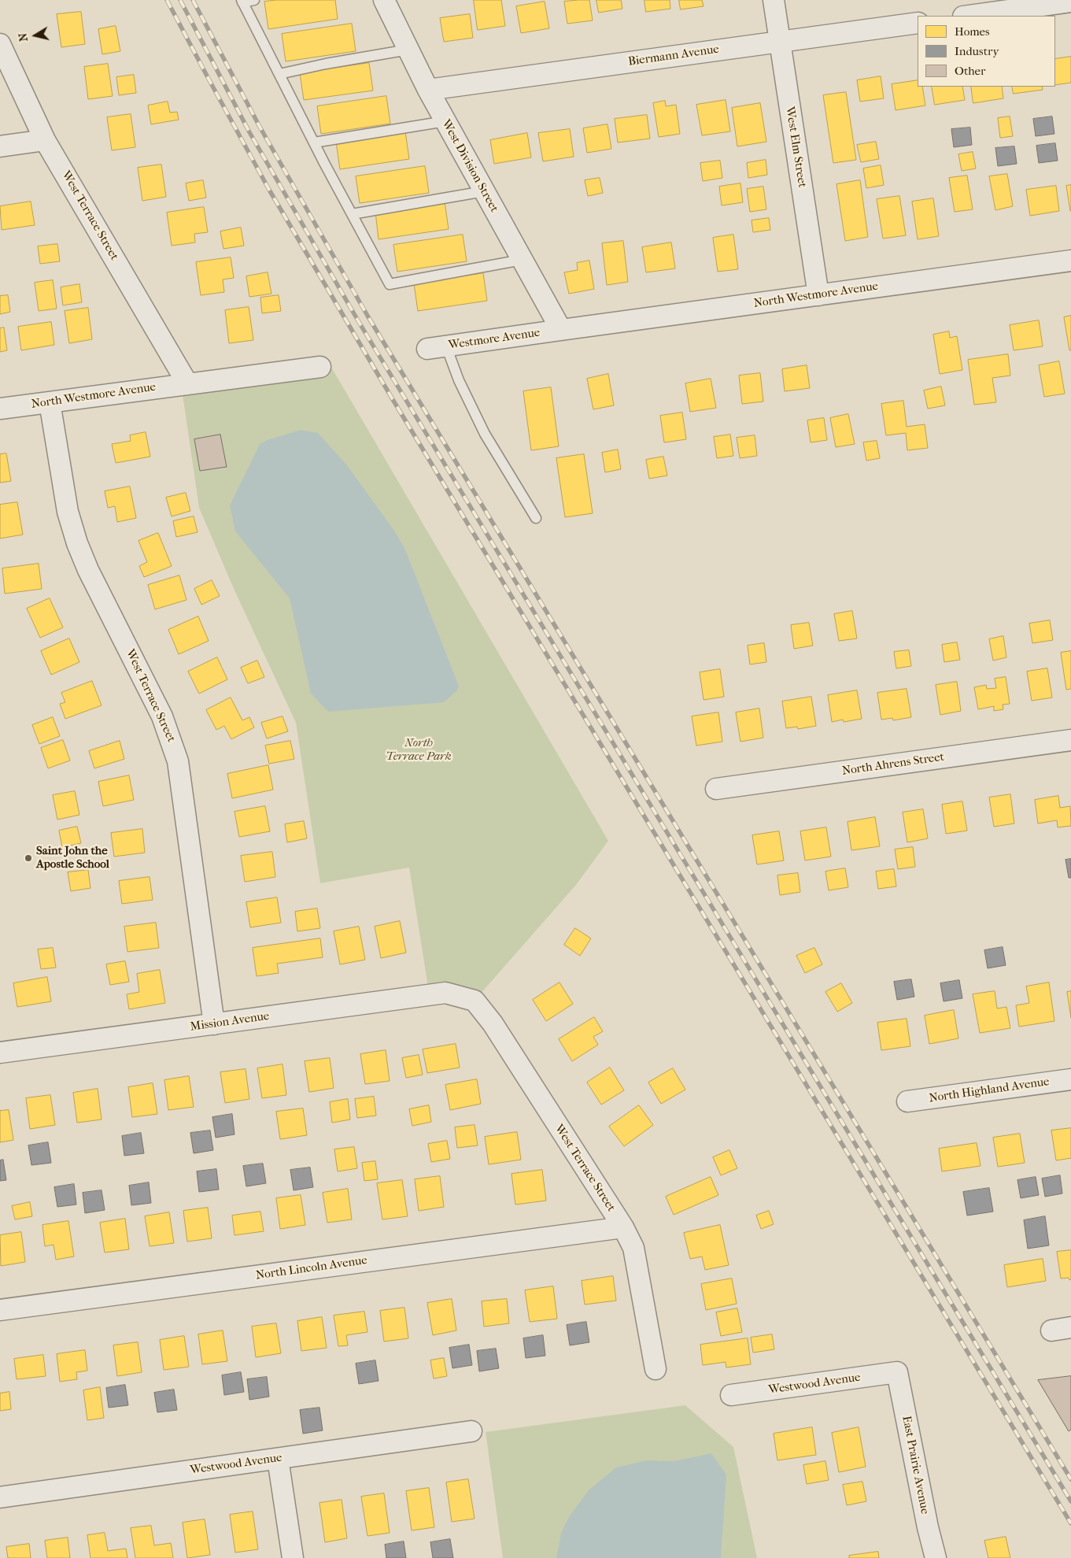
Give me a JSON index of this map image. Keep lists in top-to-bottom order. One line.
{"streets":{"street":["Biermann Avenue","West Elm Street","West Division Street","West Terrace Street","North Westmore Avenue","Westmore Avenue","North Ahrens Street","Mission Avenue","North Highland Avenue","North Lincoln Avenue","Westwood Avenue","East Prairie Avenue"]},"crossings":[["Biermann Avenue","West Elm Street"],["Biermann Avenue","West Division Street"],["West Elm Street","North Westmore Avenue"],["West Division Street","North Westmore Avenue"],["West Division Street","Westmore Avenue"],["West Terrace Street","North Westmore Avenue"],["West Terrace Street","Mission Avenue"],["West Terrace Street","North Lincoln Avenue"],["North Westmore Avenue","Westmore Avenue"],["Westwood Avenue","East Prairie Avenue"]],"parks":["North Terrace Park"],"places":["Saint John the Apostle School"],"legend":["Homes","Industry","Other"],"north":"left"}
